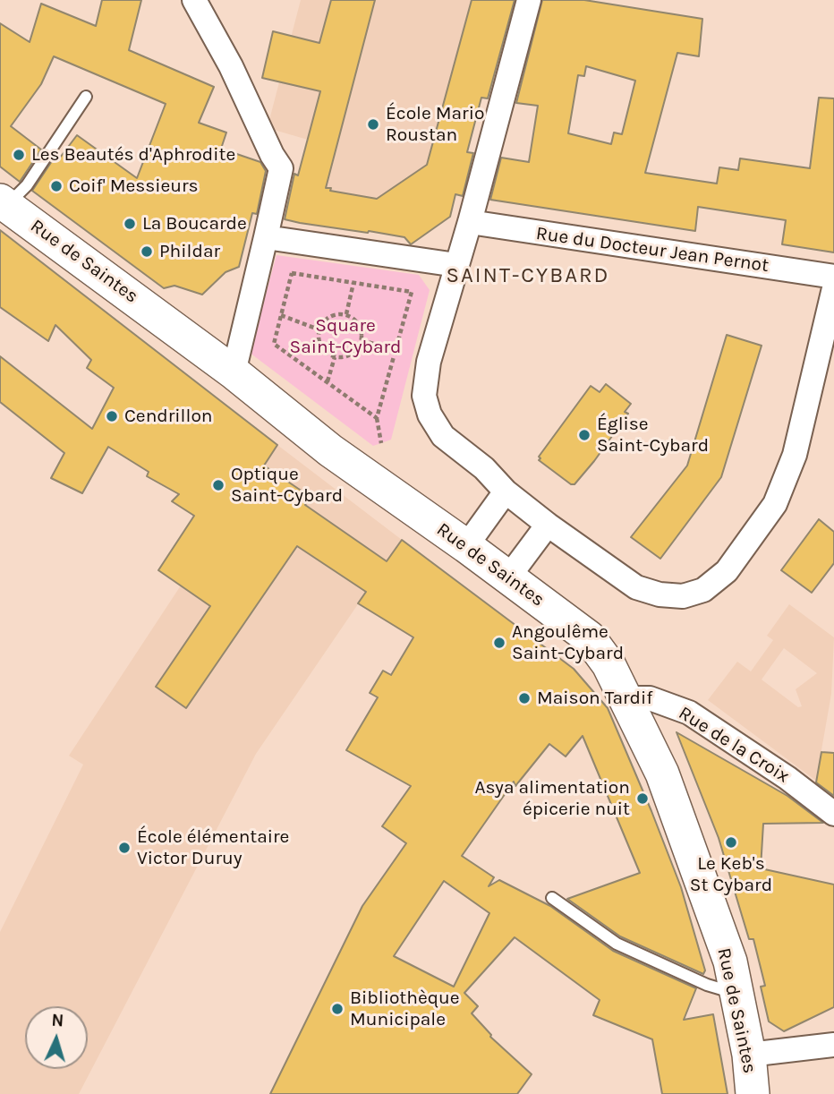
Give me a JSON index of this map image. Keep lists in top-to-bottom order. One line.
{"streets":{"main road":["Rue de Saintes"],"street":["Rue du Docteur Jean Pernot","Rue de la Croix"]},"crossings":[["Rue de Saintes","Rue de la Croix"]],"districts":["SAINT-CYBARD"],"parks":["Square Saint-Cybard"],"places":["École Mario Roustan","Les Beautés d'Aphrodite","Coif' Messieurs","La Boucarde","Phildar","Cendrillon","Église Saint-Cybard","Optique Saint-Cybard","Angoulême Saint-Cybard","Maison Tardif","Asya alimentation épicerie nuit","Le Keb's St Cybard","École élémentaire Victor Duruy","Bibliothèque Municipale"],"north":"top"}
